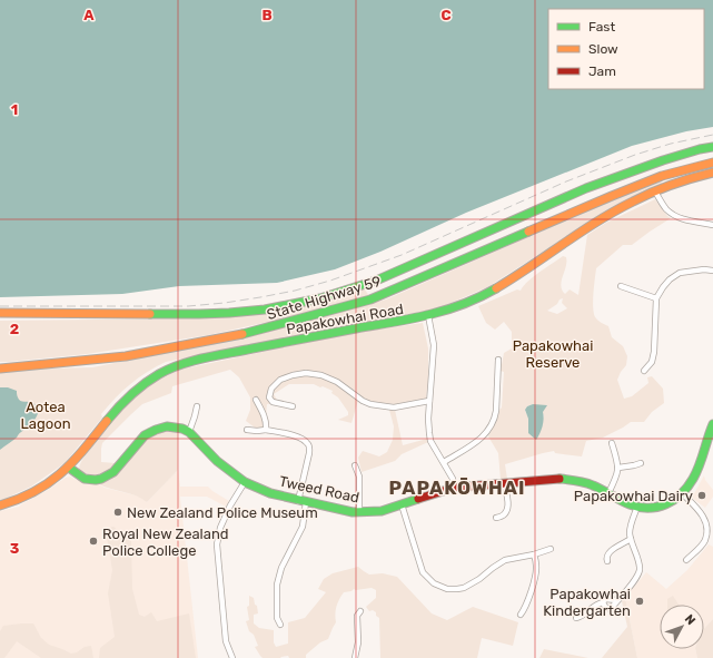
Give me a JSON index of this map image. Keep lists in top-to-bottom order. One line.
{"streets":{"street":["State Highway 59","Papakowhai Road","Tweed Road"]},"districts":["PAPAKŌWHAI"],"parks":["Papakowhai Reserve","Aotea Lagoon"],"places":["Papakowhai Dairy","New Zealand Police Museum","Royal New Zealand Police College","Papakowhai Kindergarten"],"legend":["Fast","Slow","Jam"],"north":"top right","grid":{"columns":["A","B","C"],"rows":["1","2","3"]}}
